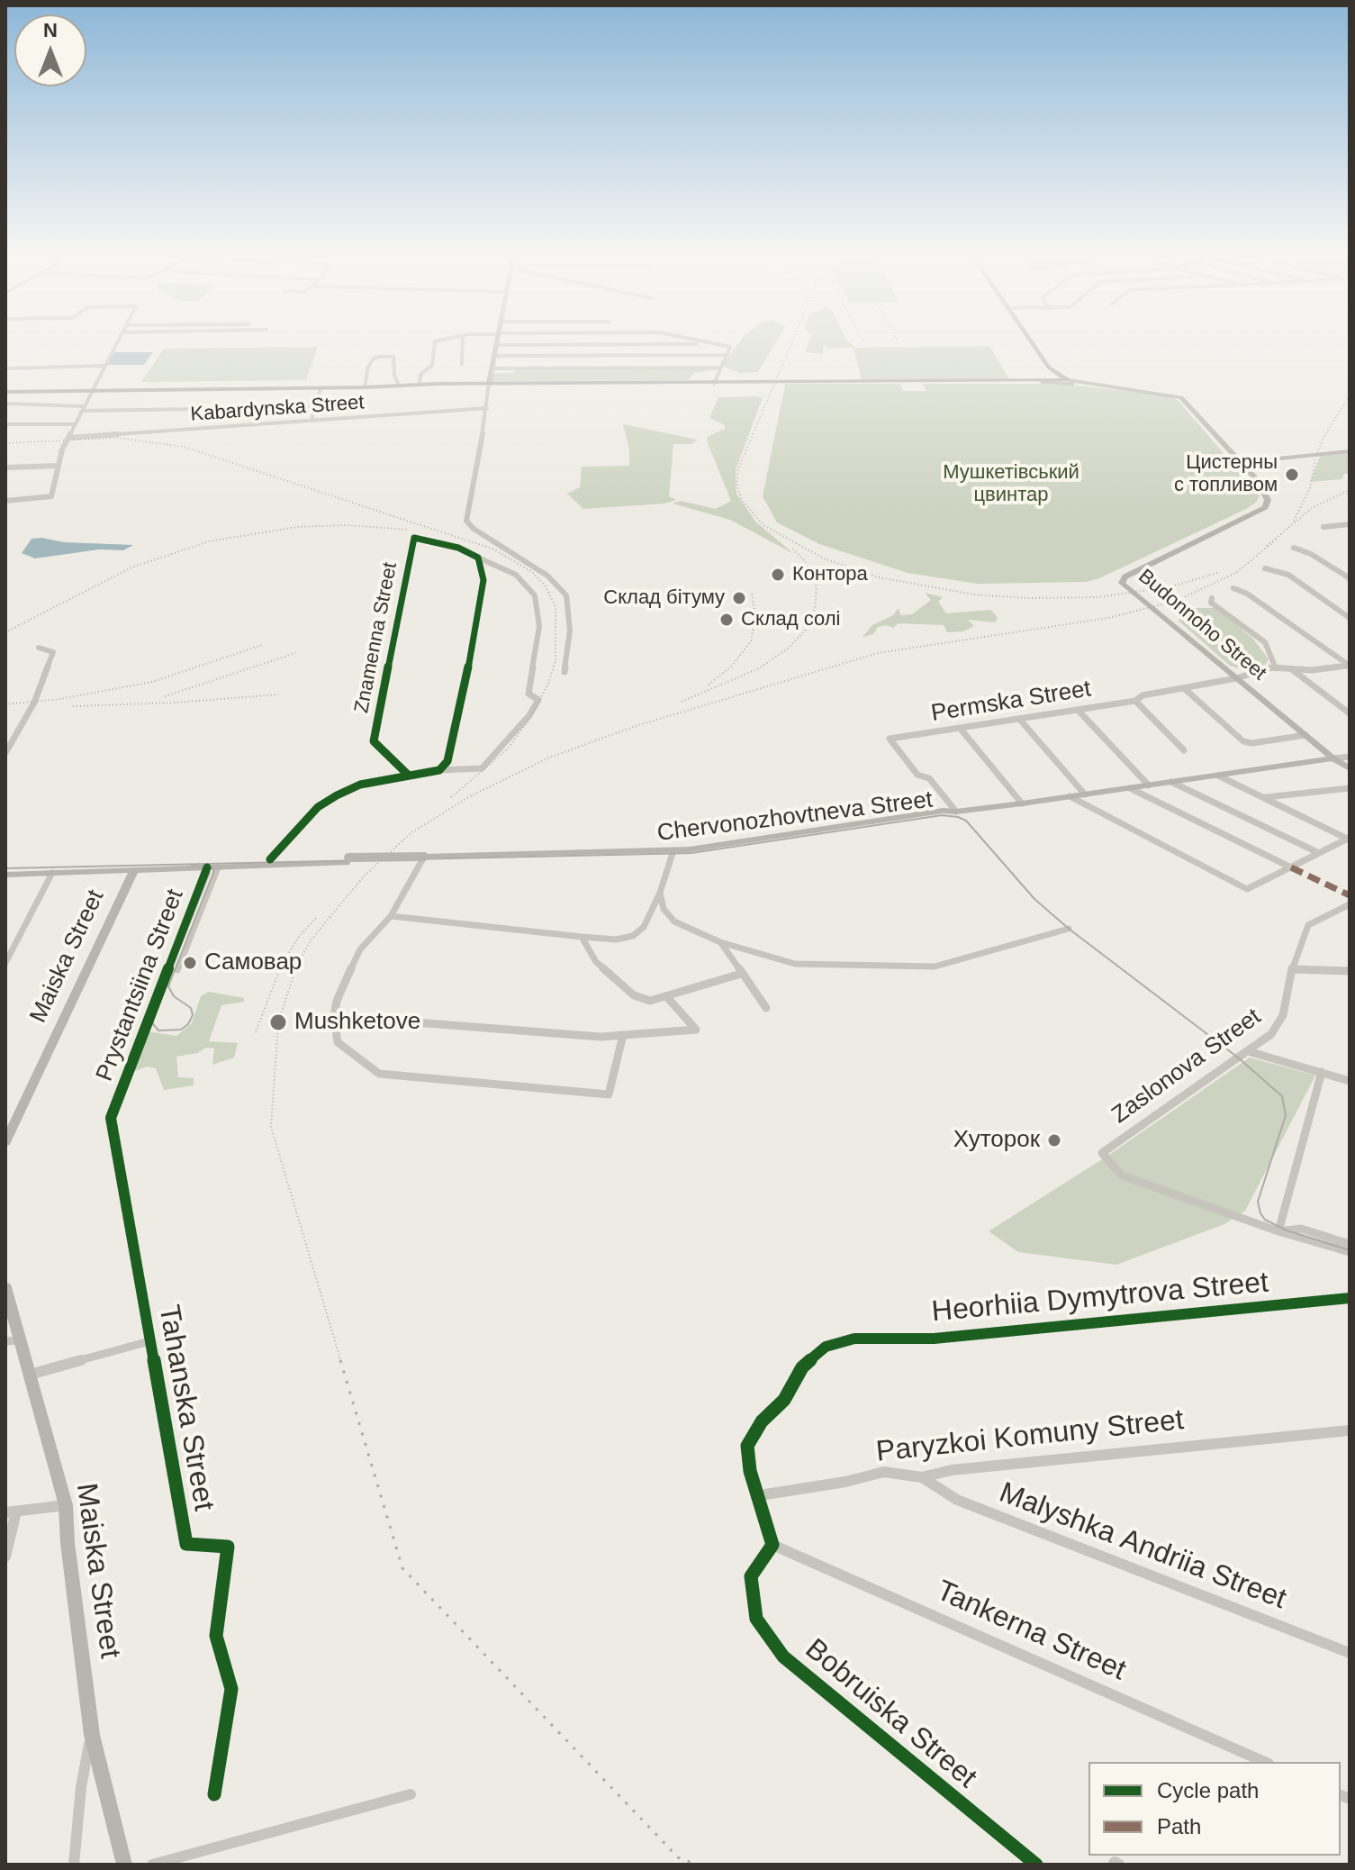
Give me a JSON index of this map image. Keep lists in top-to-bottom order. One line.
{"streets":{"main road":["Budonnoho Street","Chervonozhovtneva Street","Maiska Street"],"street":["Kabardynska Street","Znamenna Street","Permska Street","Prystantsiina Street","Zaslonova Street","Heorhiia Dymytrova Street","Tahanska Street","Paryzkoi Komuny Street","Malyshka Andriia Street","Tankerna Street","Bobruiska Street"]},"crossings":[["Budonnoho Street","Permska Street"],["Budonnoho Street","Chervonozhovtneva Street"],["Permska Street","Chervonozhovtneva Street"],["Prystantsiina Street","Tahanska Street"],["Heorhiia Dymytrova Street","Paryzkoi Komuny Street"],["Paryzkoi Komuny Street","Malyshka Andriia Street"],["Tankerna Street","Bobruiska Street"]],"parks":["Мушкетівський цвинтар"],"places":["Цистерны с топливом","Контора","Склад бітуму","Склад солі","Самовар","Mushketove","Хуторок"],"legend":["Cycle path","Path"],"north":"top"}
